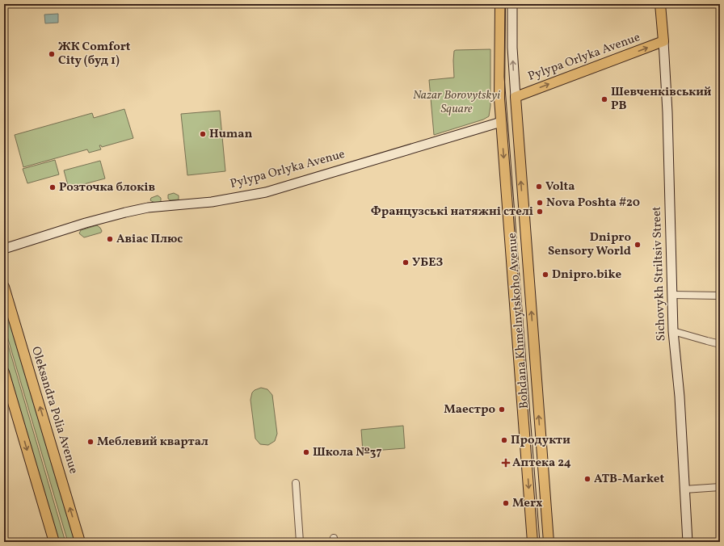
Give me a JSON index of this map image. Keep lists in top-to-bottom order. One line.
{"streets":{"main road":["Pylypa Orlyka Avenue","Sichovykh Striltsiv Street","Bohdana Khmelnytskoho Avenue","Oleksandra Polia Avenue"]},"crossings":[["Pylypa Orlyka Avenue","Sichovykh Striltsiv Street"],["Pylypa Orlyka Avenue","Bohdana Khmelnytskoho Avenue"]],"parks":["Nazar Borovytskyi Square"],"places":{"other":["ЖК Comfort City (буд 1)","Шевченківський РВ","Human","Volta","Розточка блоків","Nova Poshta #20","Французські натяжні стелі","Авіас Плюс","Dnipro Sensory World","УБЕЗ","Dnipro.bike","Маестро","Продукти","Меблевий квартал","Школа №37","ATB-Market","Merx"],"health":["Аптека 24"]}}
